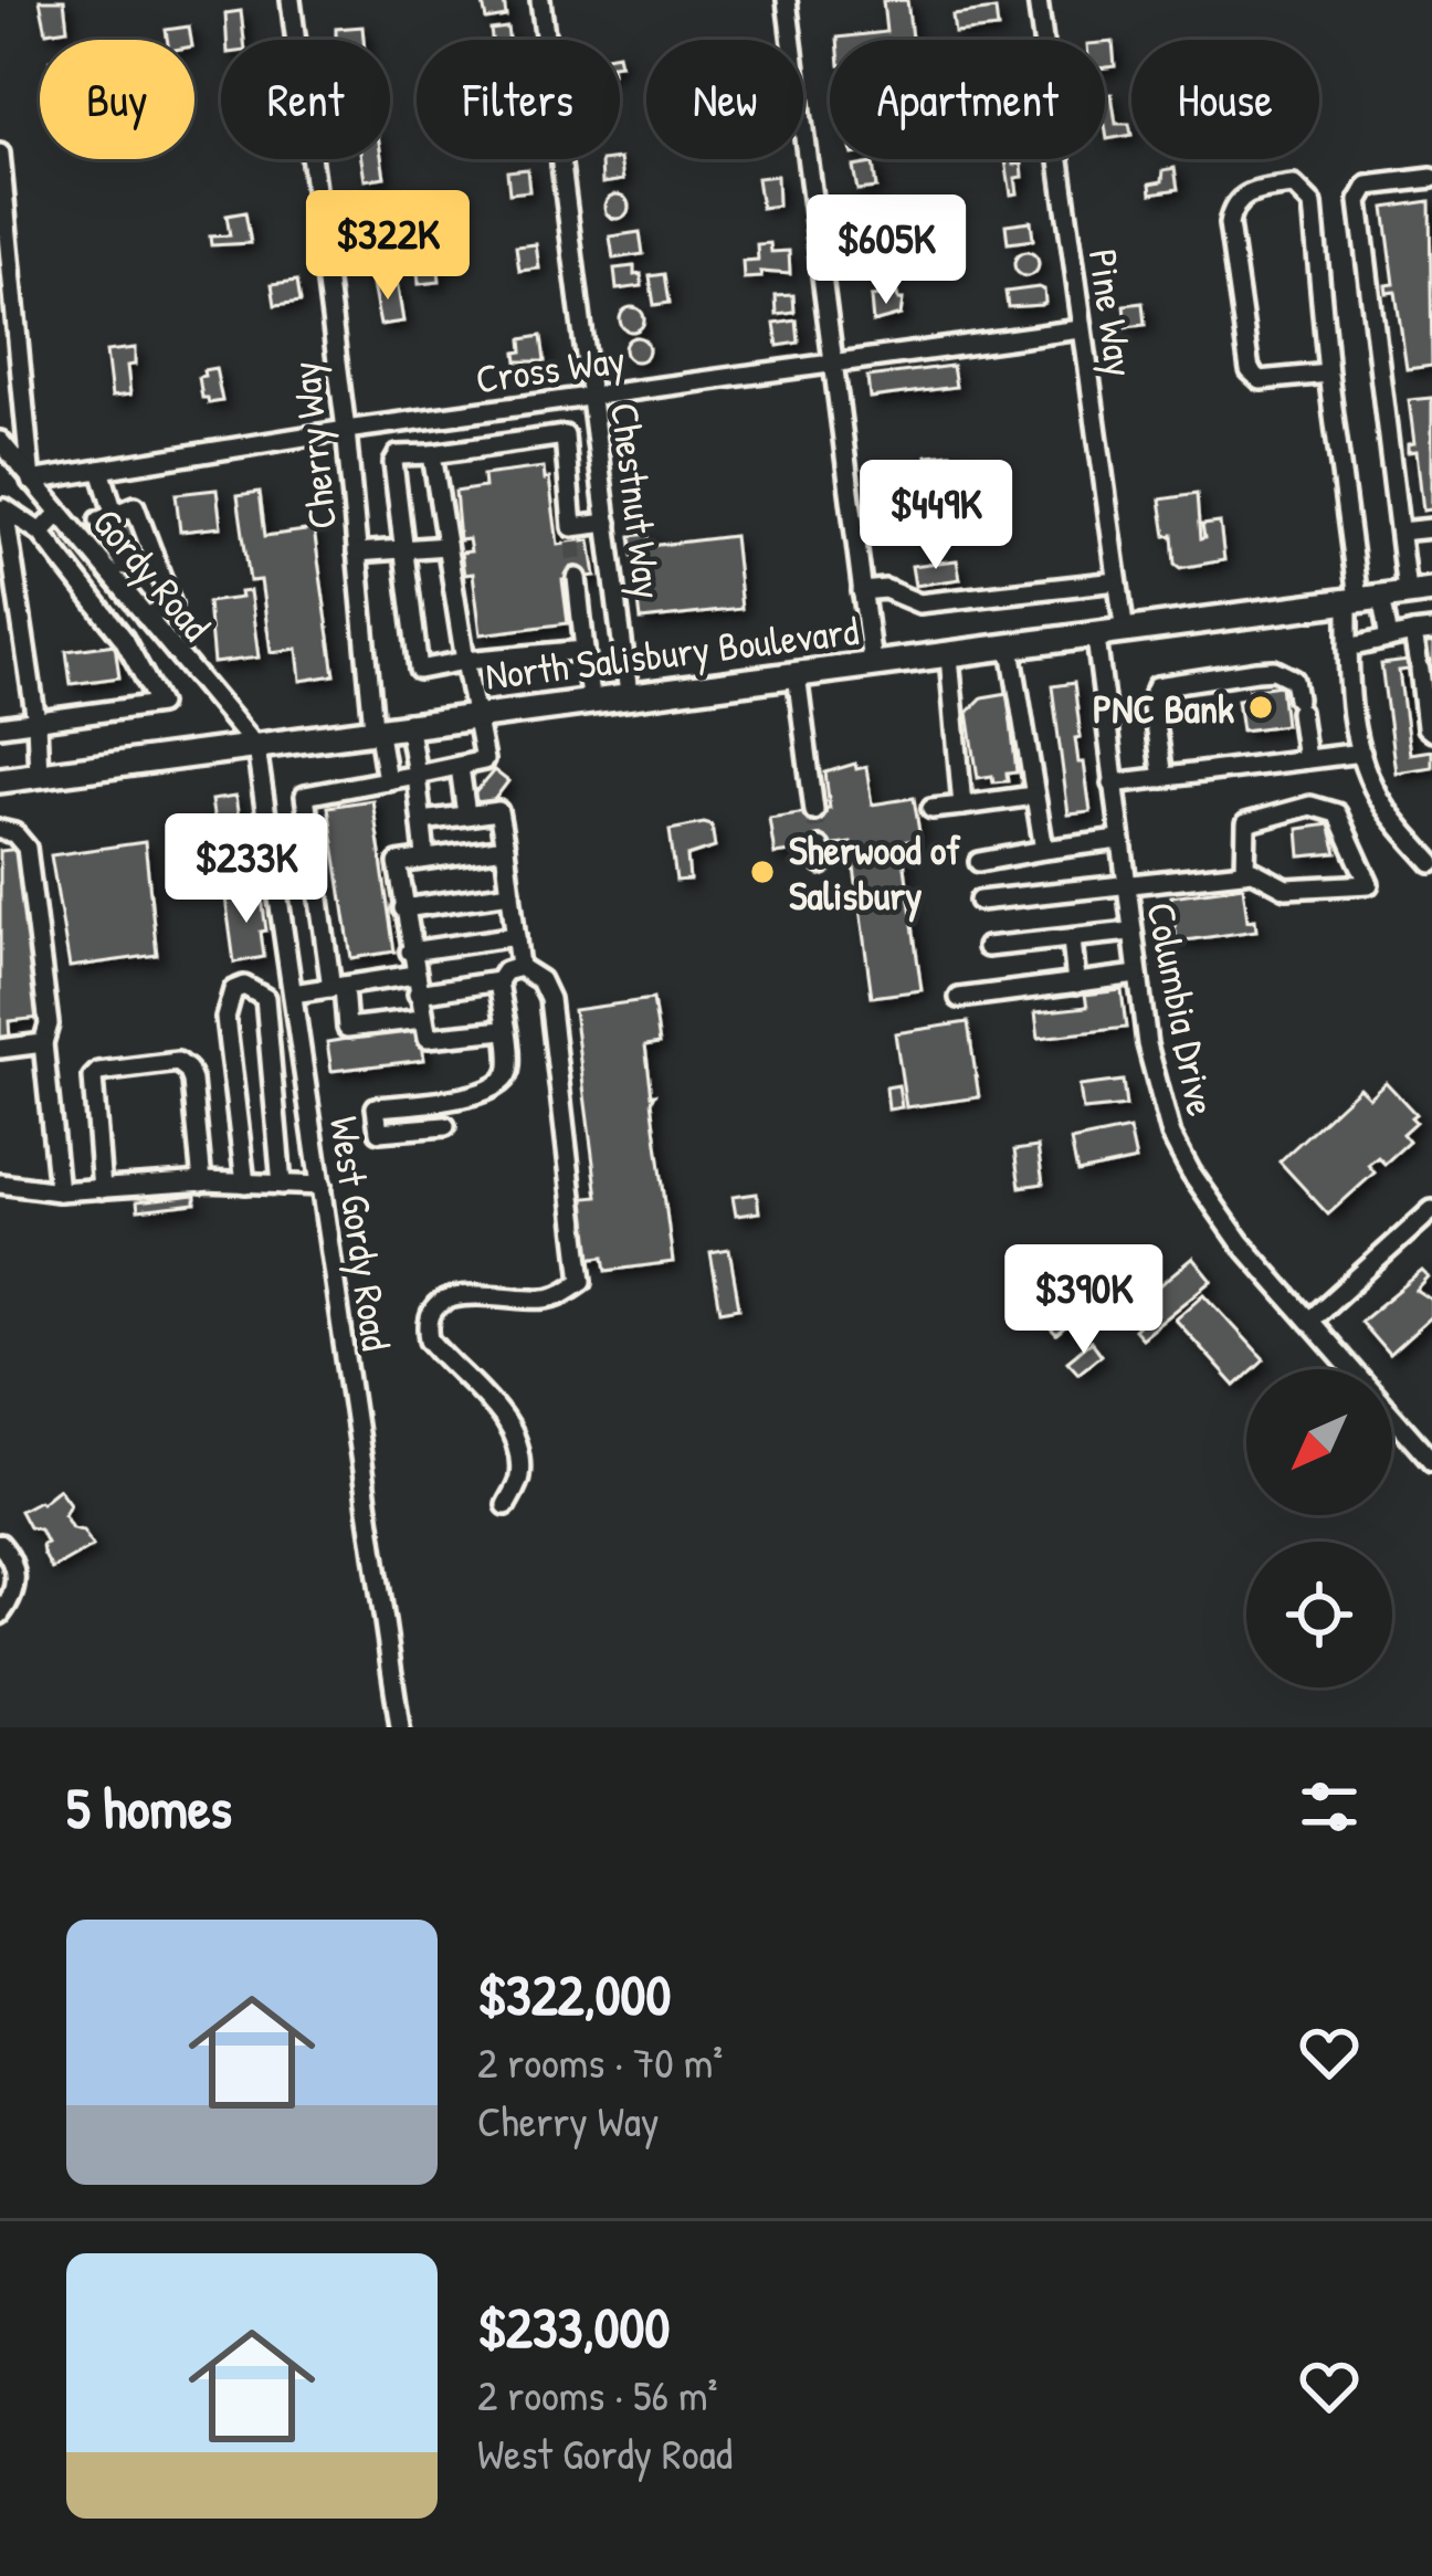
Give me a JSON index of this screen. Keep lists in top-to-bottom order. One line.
{"streets":{"main road":["North Salisbury Boulevard"],"street":["Pine Way","Cross Way","Cherry Way","Chestnut Way","Gordy Road","Columbia Drive","West Gordy Road"]},"crossings":[["Pine Way","Cross Way"],["Pine Way","North Salisbury Boulevard"],["Cross Way","Cherry Way"],["Cross Way","Chestnut Way"],["Cross Way","Gordy Road"],["Cherry Way","North Salisbury Boulevard"],["Chestnut Way","North Salisbury Boulevard"],["Gordy Road","North Salisbury Boulevard"],["Gordy Road","West Gordy Road"],["North Salisbury Boulevard","Columbia Drive"],["North Salisbury Boulevard","West Gordy Road"]],"places":["PNC Bank","Sherwood of Salisbury"],"north":"bottom left","page":{"chip":["Buy","Rent","Filters","New","Apartment","House"],"price":["$322K","$605K","$449K","$233K","$390K"],"heading":"5 homes","list":[{"name":"$322,000","note":"2 rooms · 70 m² · Cherry Way"},{"name":"$233,000","note":"2 rooms · 56 m² · West Gordy Road"}]}}
